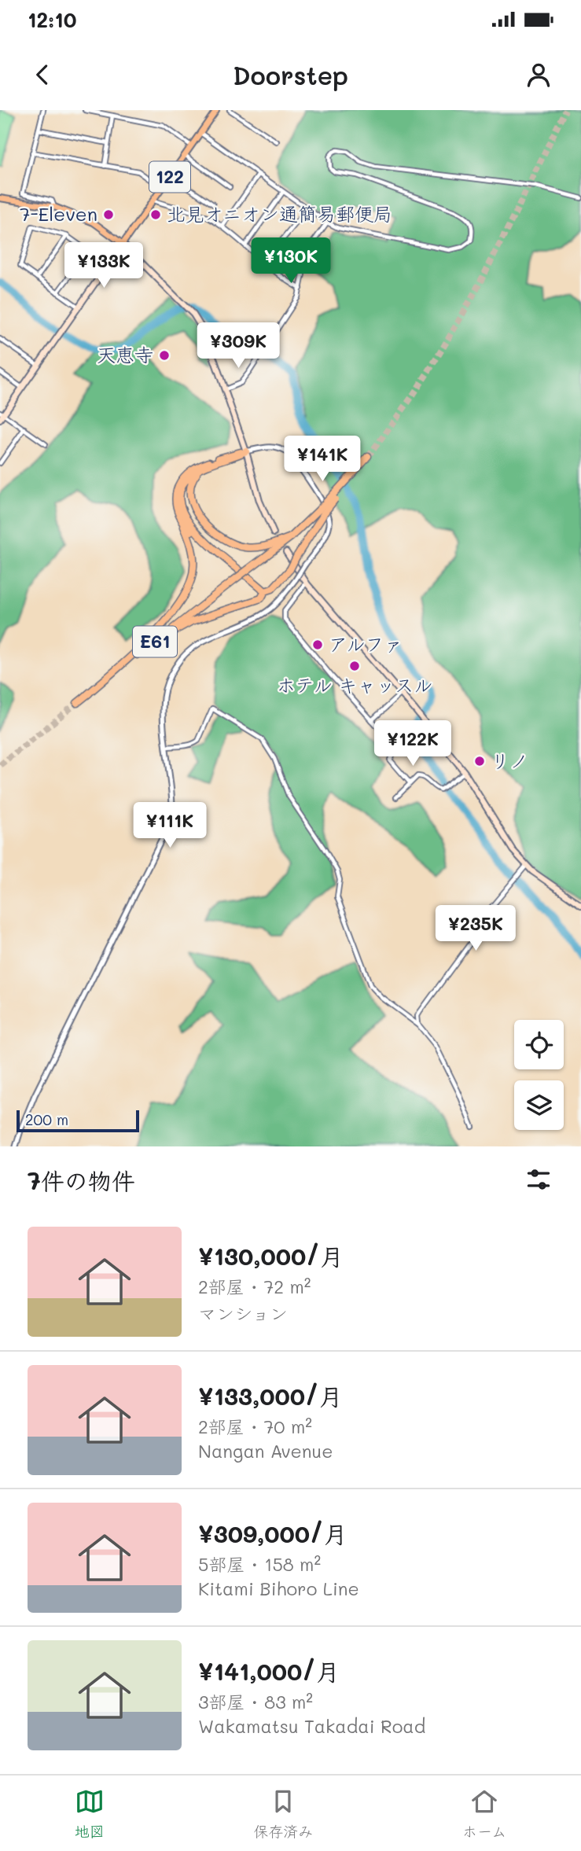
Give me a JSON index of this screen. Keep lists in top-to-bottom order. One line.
{"streets":{"highway":["E61"],"main road":["122"]},"places":["7-Eleven","北見オニオン通簡易郵便局","天恵寺","アルファ","ホテル キャッスル","リノ"],"scale_bar":"200 m","page":{"status":"12:10","header":"Doorstep","price":["¥130K","¥133K","¥309K","¥141K","¥122K","¥111K","¥235K"],"scale":"200 m","heading":"7件の物件","list":[{"name":"¥130,000/月","note":"2部屋 · 72 m² · マンション"},{"name":"¥133,000/月","note":"2部屋 · 70 m² · Nangan Avenue"},{"name":"¥309,000/月","note":"5部屋 · 158 m² · Kitami Bihoro Line"},{"name":"¥141,000/月","note":"3部屋 · 83 m² · Wakamatsu Takadai Road"}],"tabs":["地図","保存済み","ホーム"]}}
